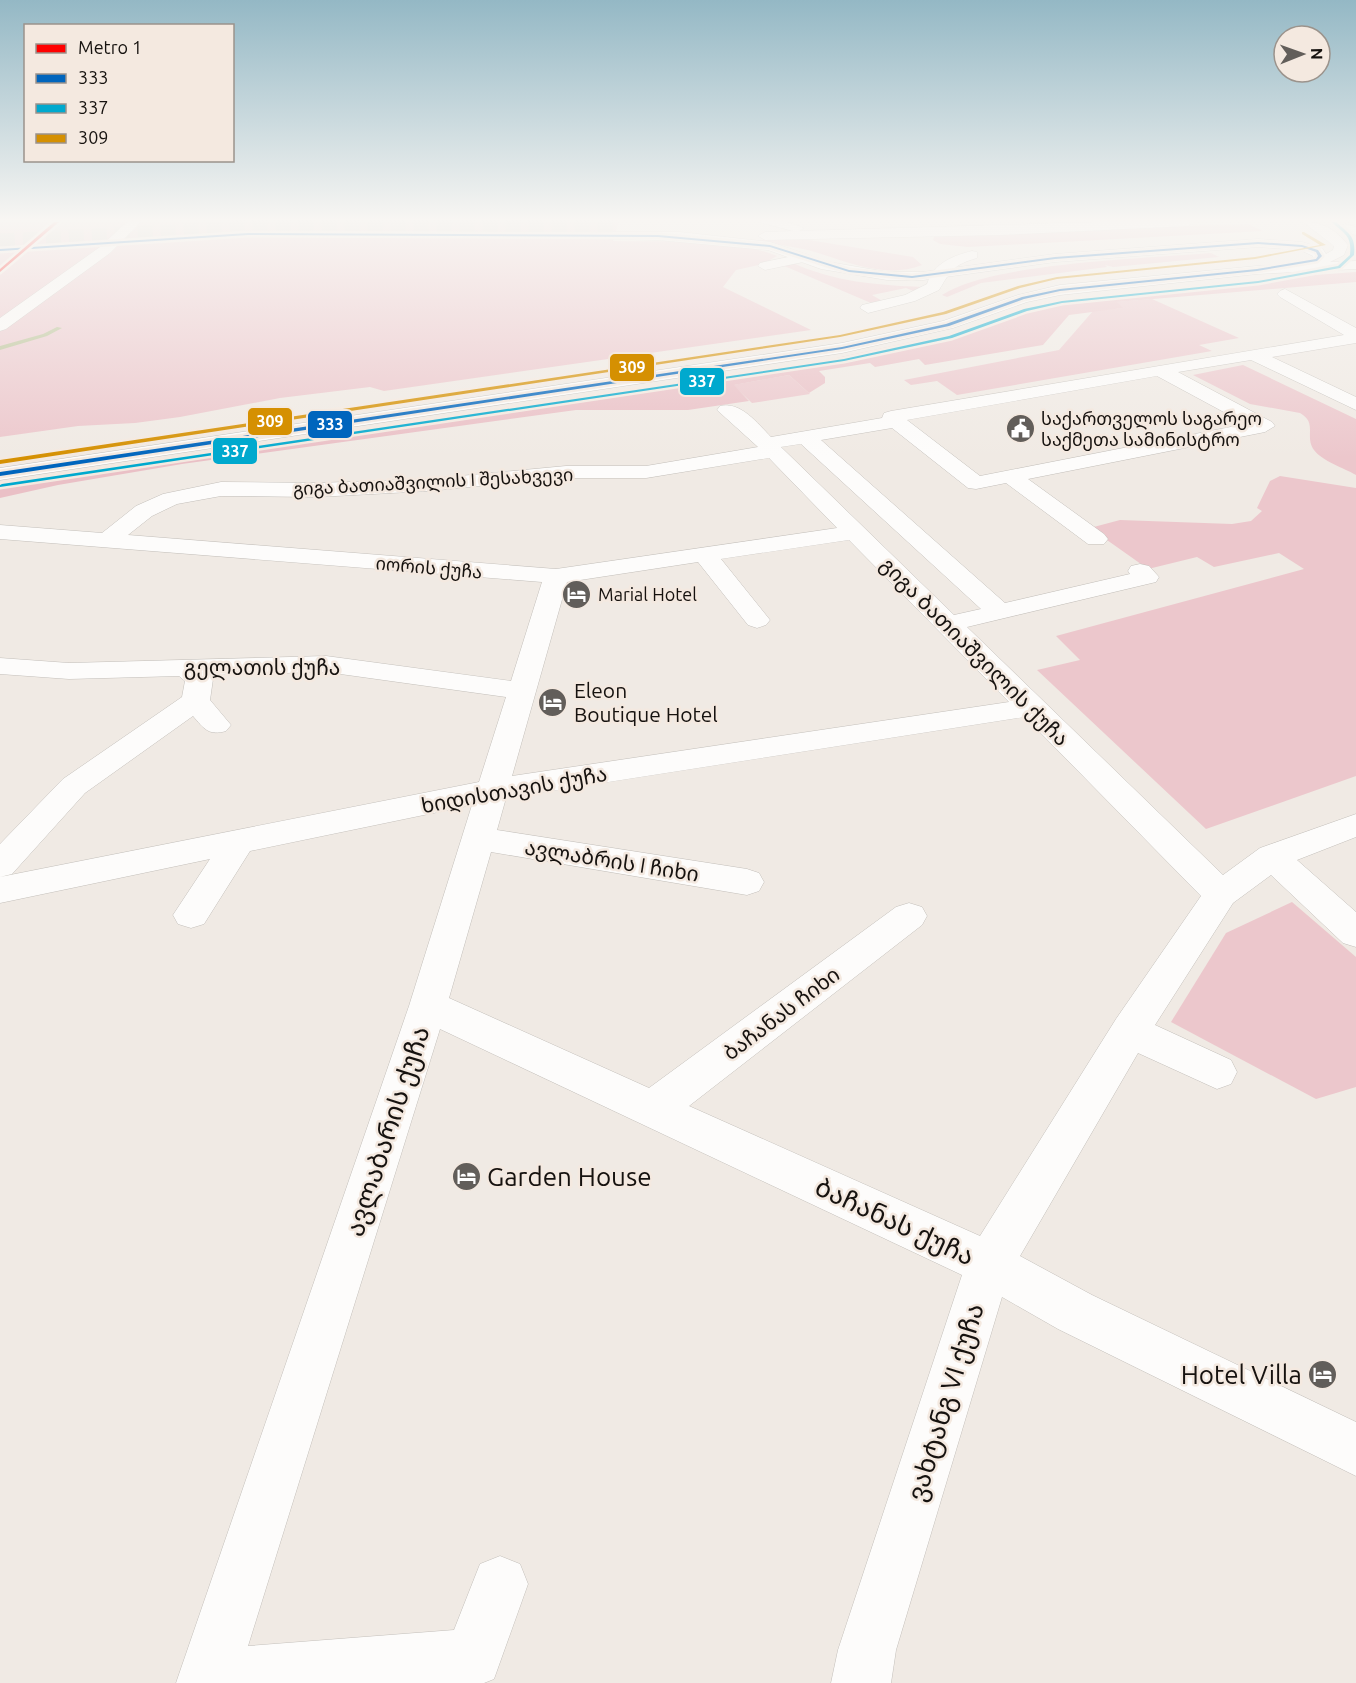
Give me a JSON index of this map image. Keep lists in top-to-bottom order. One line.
{"streets":{"street":["გიგა ბათიაშვილის I შესახვევი","იორის ქუჩა","გიგა ბათიაშვილის ქუჩა","გელათის ქუჩა","ხიდისთავის ქუჩა","ავლაბრის I ჩიხი","ბაჩანას ჩიხი","ავლაბარის ქუჩა","ბაჩანას ქუჩა","ვახტანგ VI ქუჩა"]},"crossings":[["გიგა ბათიაშვილის I შესახვევი","იორის ქუჩა"],["გიგა ბათიაშვილის I შესახვევი","გიგა ბათიაშვილის ქუჩა"],["იორის ქუჩა","გიგა ბათიაშვილის ქუჩა"],["იორის ქუჩა","ავლაბარის ქუჩა"],["გიგა ბათიაშვილის ქუჩა","ხიდისთავის ქუჩა"],["გიგა ბათიაშვილის ქუჩა","ვახტანგ VI ქუჩა"],["გელათის ქუჩა","ავლაბარის ქუჩა"],["ხიდისთავის ქუჩა","ავლაბარის ქუჩა"],["ავლაბრის I ჩიხი","ავლაბარის ქუჩა"],["ბაჩანას ჩიხი","ბაჩანას ქუჩა"],["ავლაბარის ქუჩა","ბაჩანას ქუჩა"],["ბაჩანას ქუჩა","ვახტანგ VI ქუჩა"]],"places":{"public building":["საქართველოს საგარეო საქმეთა სამინისტრო"],"hotel":["Marial Hotel","Eleon Boutique Hotel","Garden House","Hotel Villa"]},"lines":["transit line 333","transit line 337","transit line 309"],"legend":["Metro 1","333","337","309"],"north":"right"}
